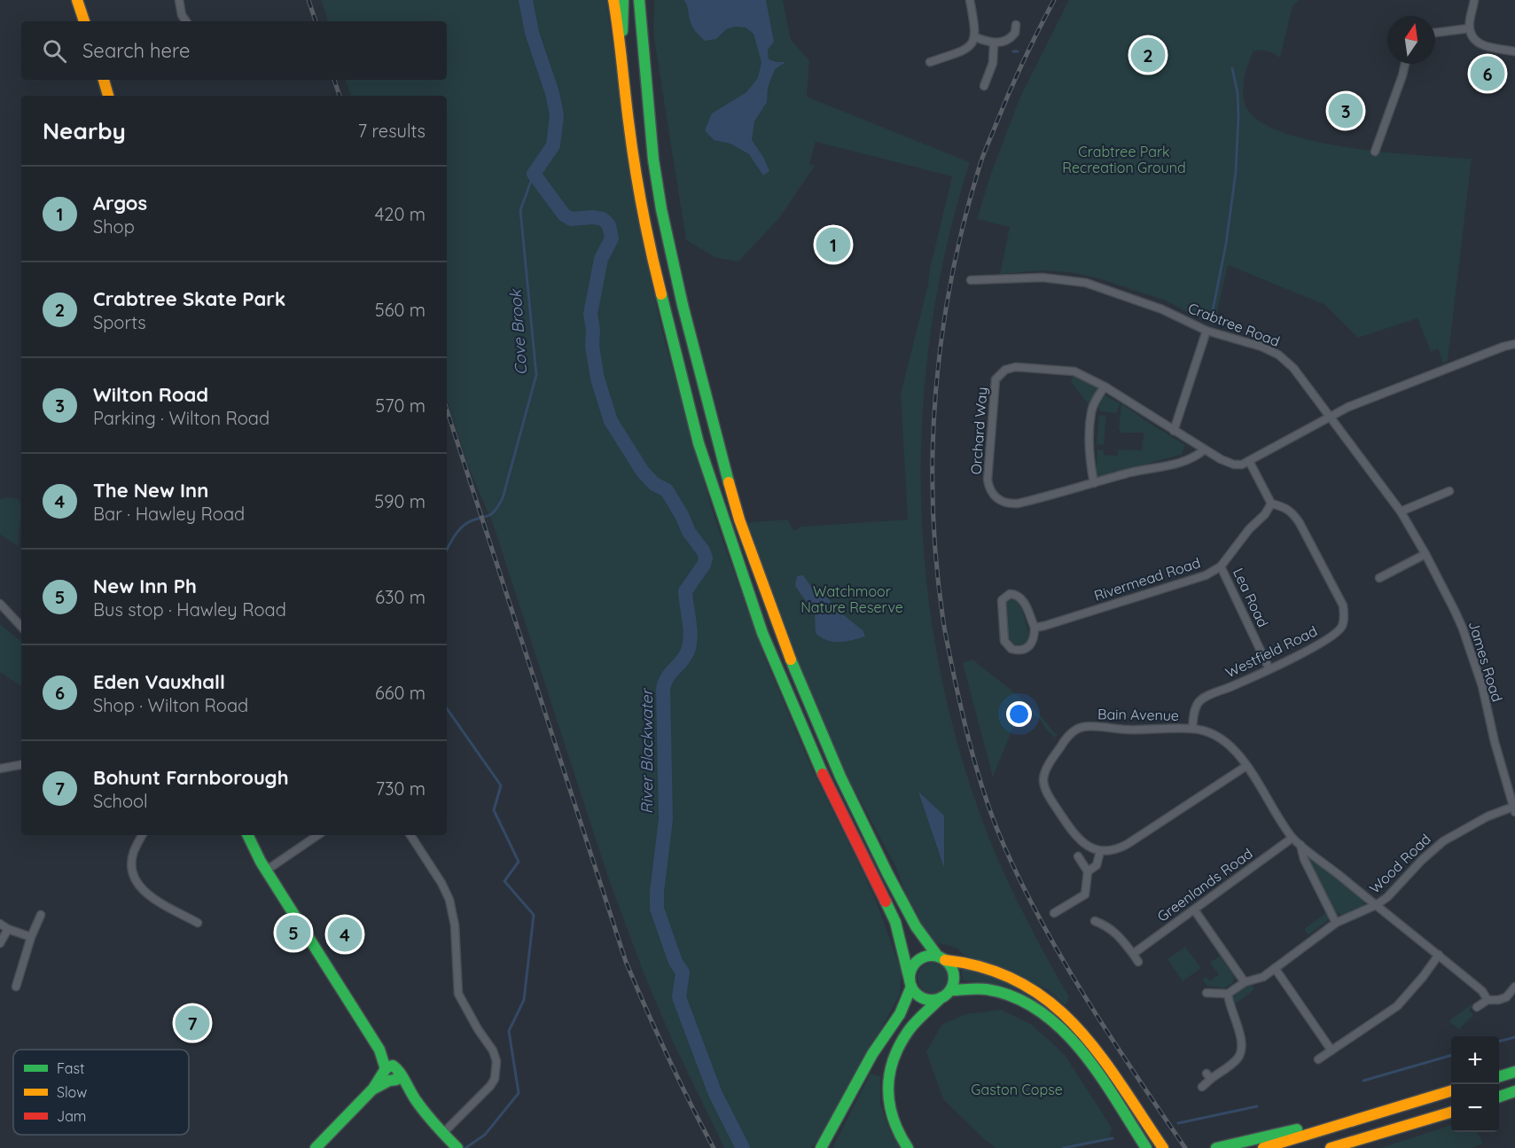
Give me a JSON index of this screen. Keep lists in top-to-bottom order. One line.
{"streets":{"street":["Crabtree Road","Orchard Way","Rivermead Road","Lea Road","Westfield Road","James Road","Bain Avenue","Wood Road","Greenlands Road"]},"crossings":[["Crabtree Road","Orchard Way"],["Crabtree Road","James Road"],["Orchard Way","James Road"],["Rivermead Road","Lea Road"],["Rivermead Road","Westfield Road"],["Lea Road","Westfield Road"],["Westfield Road","Bain Avenue"],["James Road","Wood Road"],["Bain Avenue","Wood Road"],["Bain Avenue","Greenlands Road"]],"water":["Cove Brook","River Blackwater"],"parks":["Crabtree Park Recreation Ground","Watchmoor Nature Reserve","Gaston Copse"],"legend":["Fast","Slow","Jam"],"north":"top","page":{"search":"Search here","pins":["2","6","3","1","5","4","7"],"heading":["Nearby","7 results"],"list":[{"mark":"1","name":"Argos","note":"Shop","value":"420 m"},{"mark":"2","name":"Crabtree Skate Park","note":"Sports","value":"560 m"},{"mark":"3","name":"Wilton Road","note":"Parking · Wilton Road","value":"570 m"},{"mark":"4","name":"The New Inn","note":"Bar · Hawley Road","value":"590 m"},{"mark":"5","name":"New Inn Ph","note":"Bus stop · Hawley Road","value":"630 m"},{"mark":"6","name":"Eden Vauxhall","note":"Shop · Wilton Road","value":"660 m"},{"mark":"7","name":"Bohunt Farnborough","note":"School","value":"730 m"}],"map_buttons":["+","−"]}}
